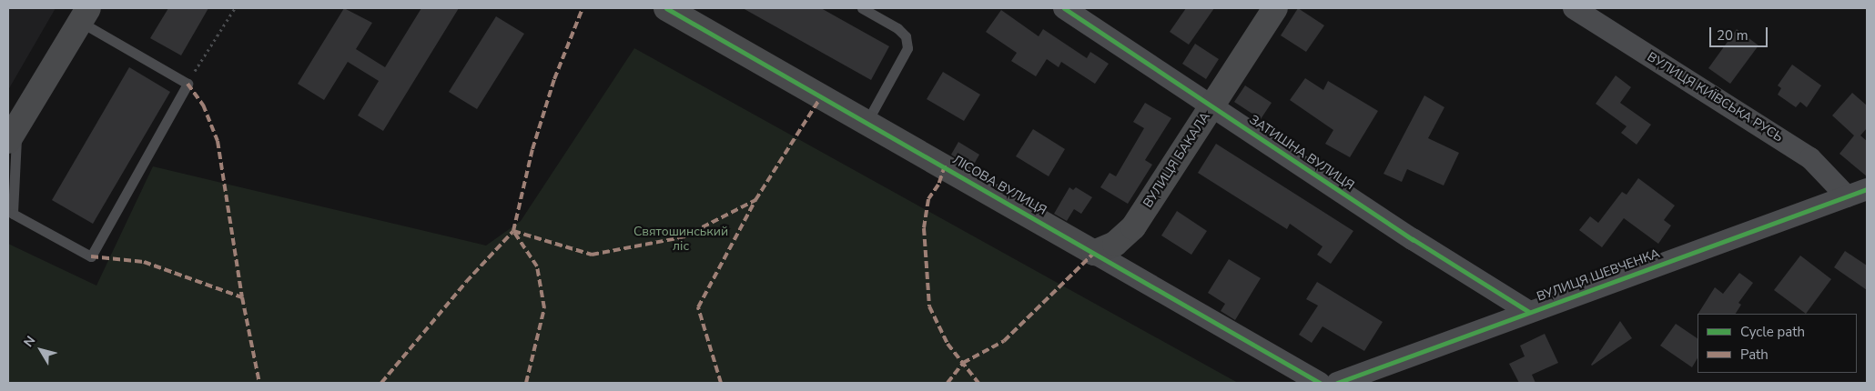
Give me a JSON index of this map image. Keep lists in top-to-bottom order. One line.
{"streets":{"street":["ВУЛИЦЯ КИЇВСЬКА РУСЬ","ЗАТИШНА ВУЛИЦЯ","ВУЛИЦЯ БАКАЛА","ЛІСОВА ВУЛИЦЯ","ВУЛИЦЯ ШЕВЧЕНКА"]},"crossings":[["ВУЛИЦЯ КИЇВСЬКА РУСЬ","ВУЛИЦЯ ШЕВЧЕНКА"],["ЗАТИШНА ВУЛИЦЯ","ВУЛИЦЯ БАКАЛА"],["ЗАТИШНА ВУЛИЦЯ","ВУЛИЦЯ ШЕВЧЕНКА"],["ВУЛИЦЯ БАКАЛА","ЛІСОВА ВУЛИЦЯ"]],"parks":["Святошинський ліс"],"legend":["Cycle path","Path"],"scale_bar":"20 m","north":"top left"}
